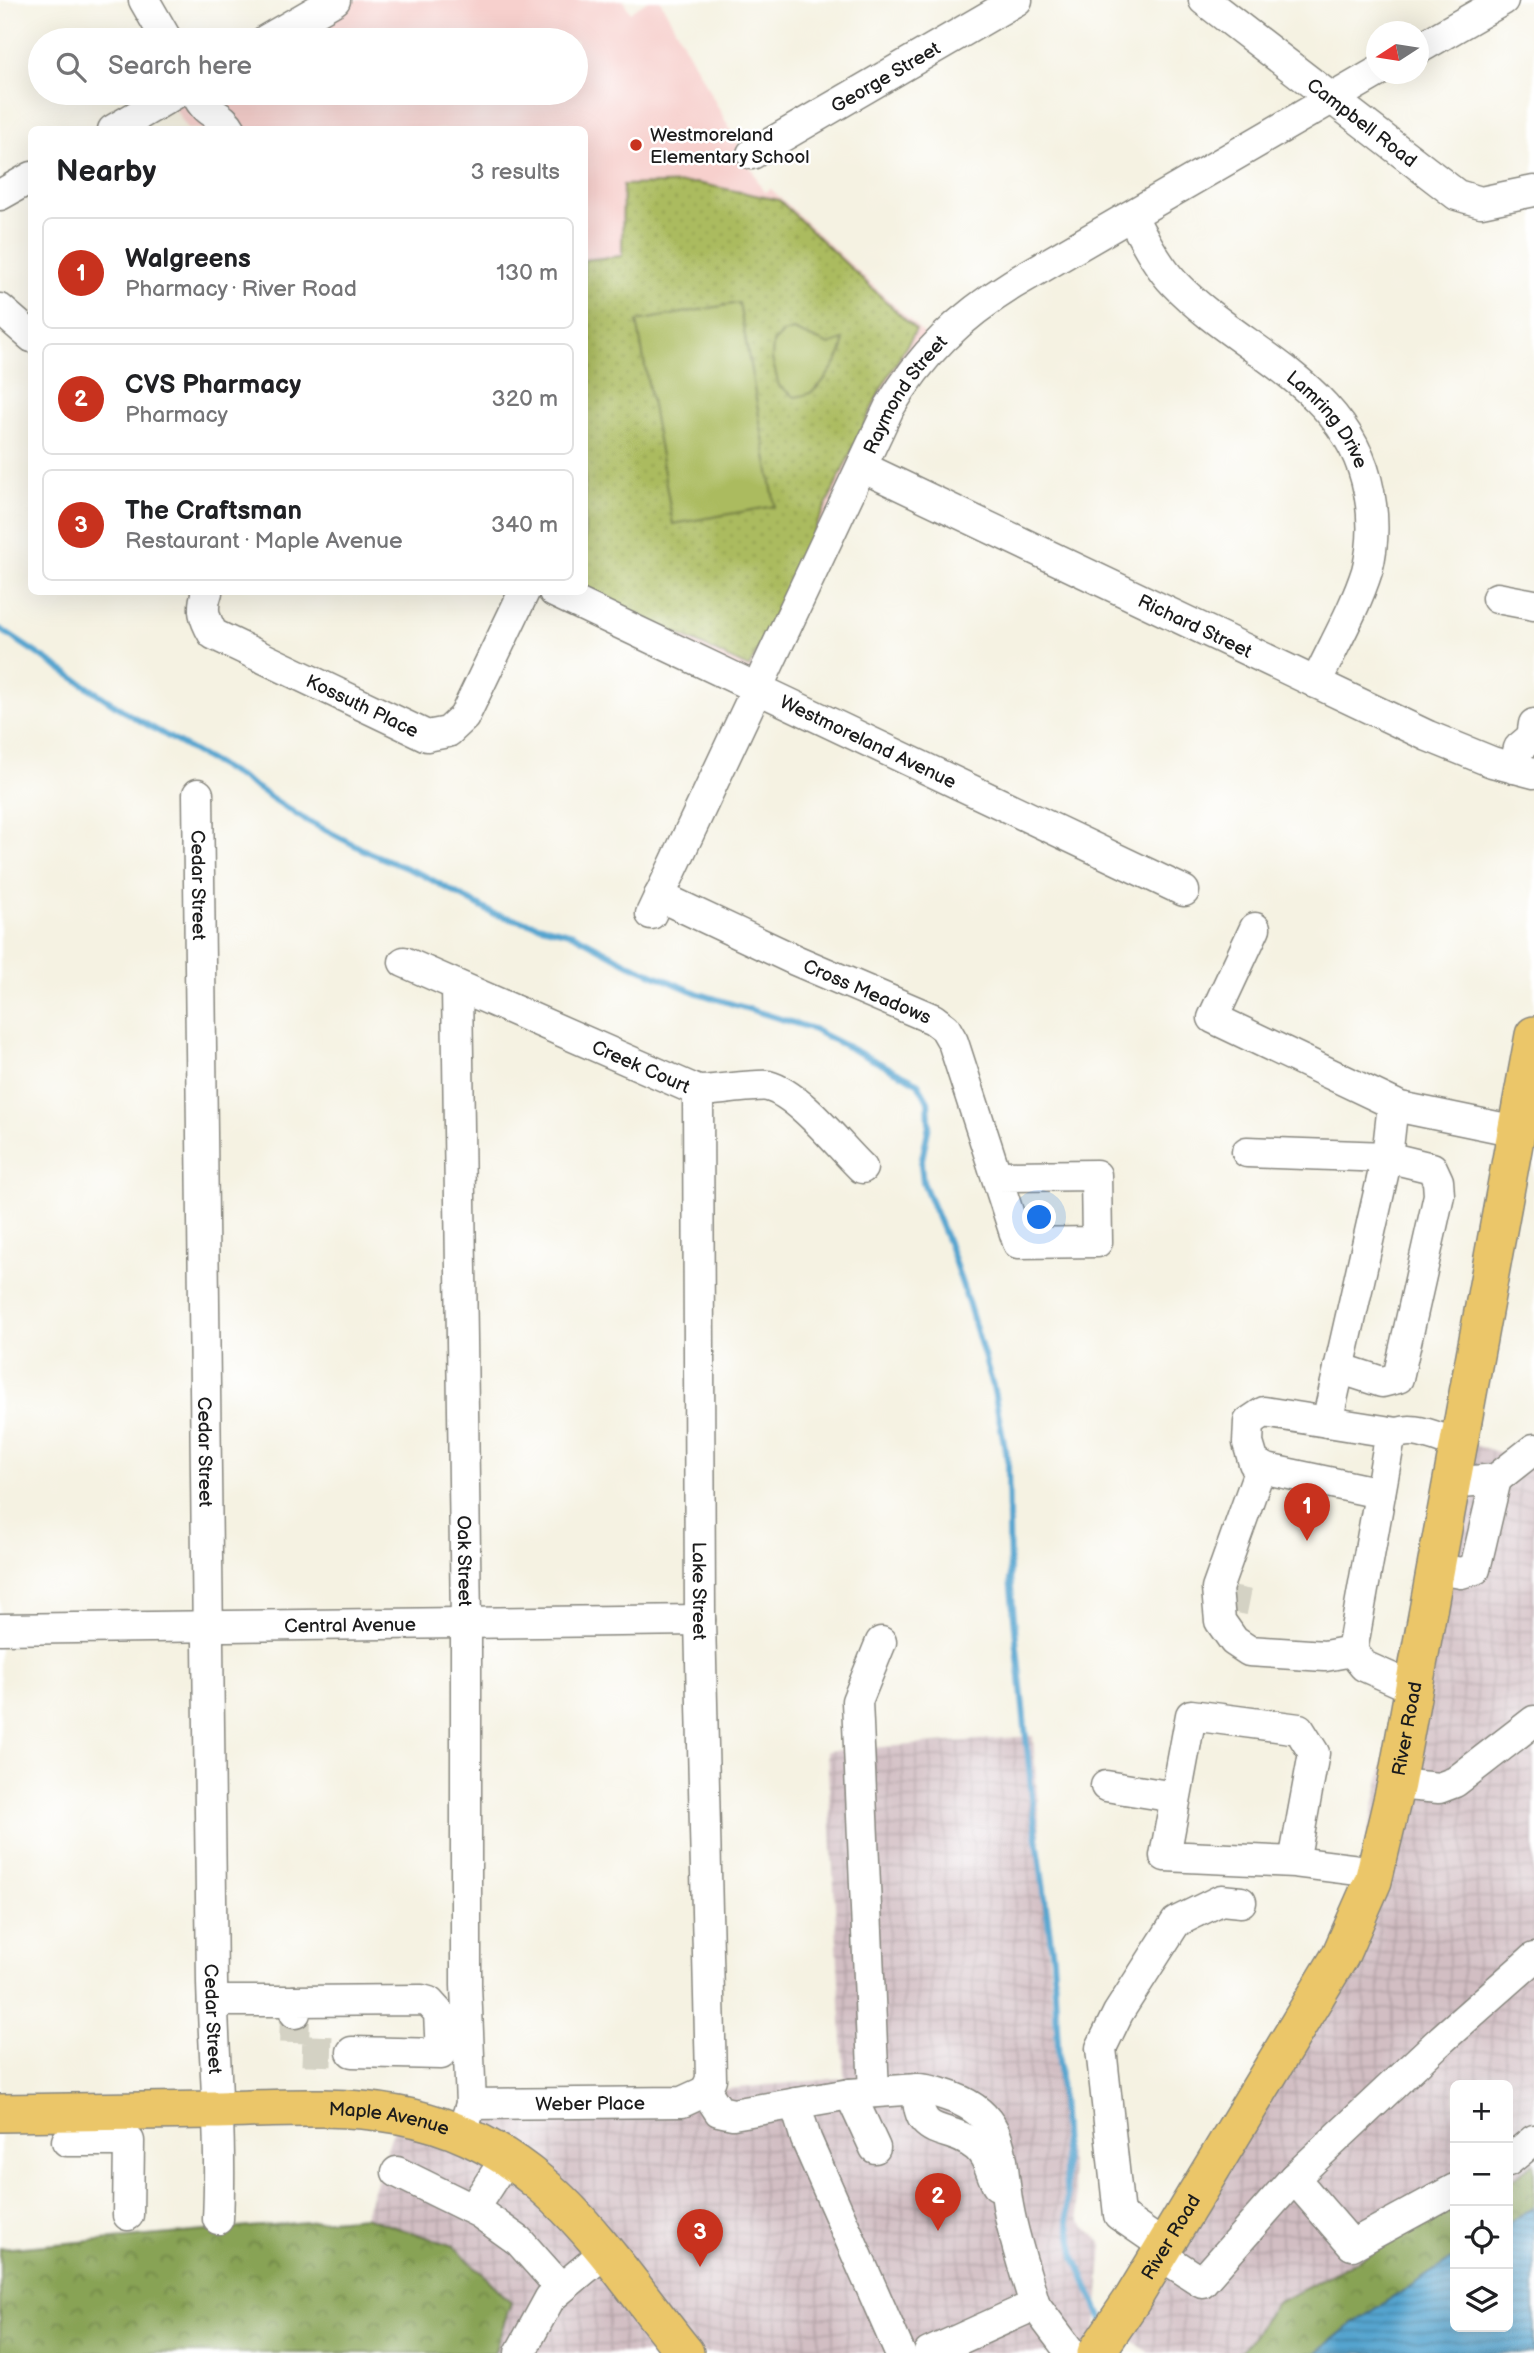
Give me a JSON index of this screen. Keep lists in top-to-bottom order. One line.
{"streets":{"main road":["River Road","Maple Avenue"],"street":["George Street","Campbell Road","Raymond Street","Lamring Drive","Richard Street","Kossuth Place","Westmoreland Avenue","Cedar Street","Cross Meadows","Creek Court","Oak Street","Lake Street","Central Avenue","Weber Place"]},"crossings":[["Campbell Road","Raymond Street"],["Raymond Street","Lamring Drive"],["Raymond Street","Richard Street"],["Raymond Street","Westmoreland Avenue"],["Raymond Street","Cross Meadows"],["Lamring Drive","Richard Street"],["Cedar Street","Central Avenue"],["Cedar Street","Maple Avenue"],["Creek Court","Oak Street"],["Creek Court","Lake Street"],["Oak Street","Central Avenue"],["Oak Street","Weber Place"],["Oak Street","Maple Avenue"],["Lake Street","Central Avenue"],["Lake Street","Weber Place"],["Weber Place","Maple Avenue"]],"places":["Westmoreland Elementary School"],"north":"left","page":{"search":"Search here","heading":["Nearby","3 results"],"list":[{"mark":"1","name":"Walgreens","note":"Pharmacy · River Road","value":"130 m"},{"mark":"2","name":"CVS Pharmacy","note":"Pharmacy","value":"320 m"},{"mark":"3","name":"The Craftsman","note":"Restaurant · Maple Avenue","value":"340 m"}],"pins":["1","2","3"],"map_buttons":["+","−"]}}
